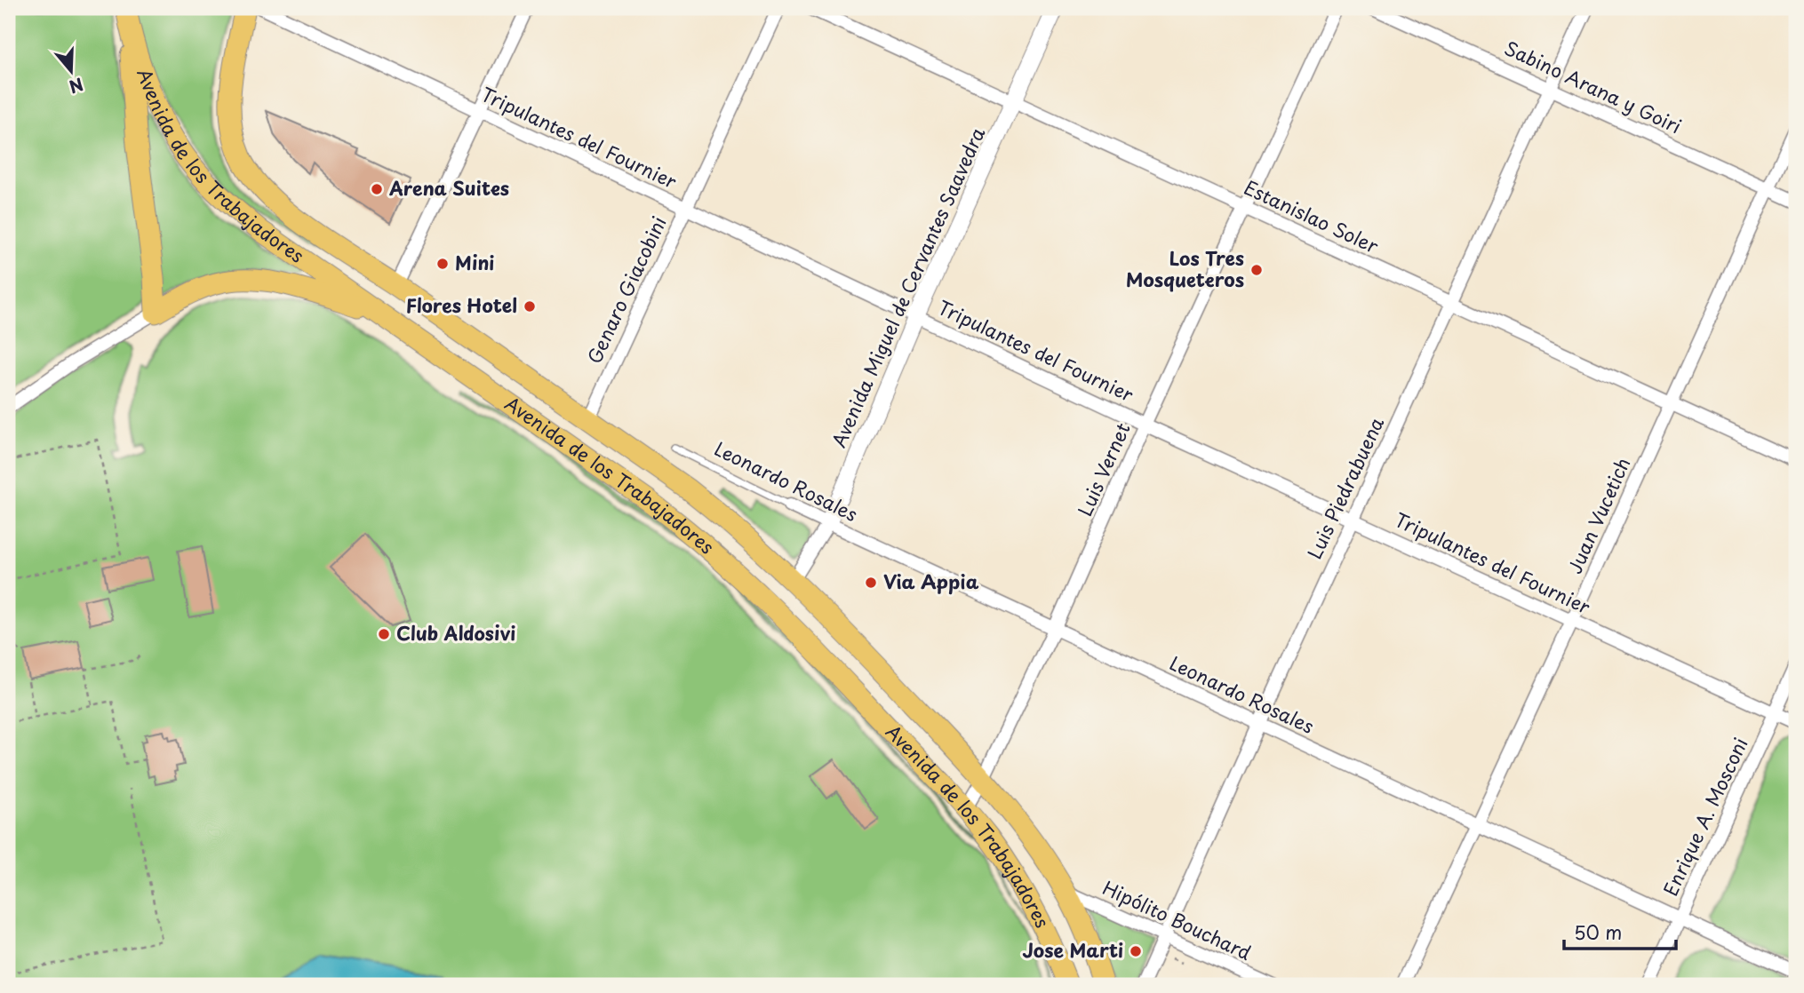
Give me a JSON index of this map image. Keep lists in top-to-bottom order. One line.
{"streets":{"main road":["Avenida de los Trabajadores"],"street":["Sabino Arana y Goiri","Tripulantes del Fournier","Estanislao Soler","Avenida Miguel de Cervantes Saavedra","Genaro Giacobini","Luis Vernet","Leonardo Rosales","Luis Piedrabuena","Juan Vucetich","Enrique A. Mosconi","Hipólito Bouchard"]},"crossings":[["Sabino Arana y Goiri","Luis Piedrabuena"],["Sabino Arana y Goiri","Juan Vucetich"],["Tripulantes del Fournier","Avenida Miguel de Cervantes Saavedra"],["Tripulantes del Fournier","Genaro Giacobini"],["Tripulantes del Fournier","Luis Vernet"],["Tripulantes del Fournier","Luis Piedrabuena"],["Tripulantes del Fournier","Juan Vucetich"],["Tripulantes del Fournier","Enrique A. Mosconi"],["Avenida de los Trabajadores","Avenida Miguel de Cervantes Saavedra"],["Avenida de los Trabajadores","Genaro Giacobini"],["Avenida de los Trabajadores","Luis Vernet"],["Avenida de los Trabajadores","Hipólito Bouchard"],["Estanislao Soler","Avenida Miguel de Cervantes Saavedra"],["Estanislao Soler","Luis Vernet"],["Estanislao Soler","Luis Piedrabuena"],["Estanislao Soler","Juan Vucetich"],["Avenida Miguel de Cervantes Saavedra","Leonardo Rosales"],["Luis Vernet","Leonardo Rosales"],["Leonardo Rosales","Luis Piedrabuena"],["Leonardo Rosales","Juan Vucetich"],["Leonardo Rosales","Enrique A. Mosconi"],["Luis Piedrabuena","Hipólito Bouchard"]],"places":["Arena Suites","Mini","Los Tres Mosqueteros","Flores Hotel","Via Appia","Club Aldosivi","Jose Marti"],"scale_bar":"50 m","north":"bottom"}
